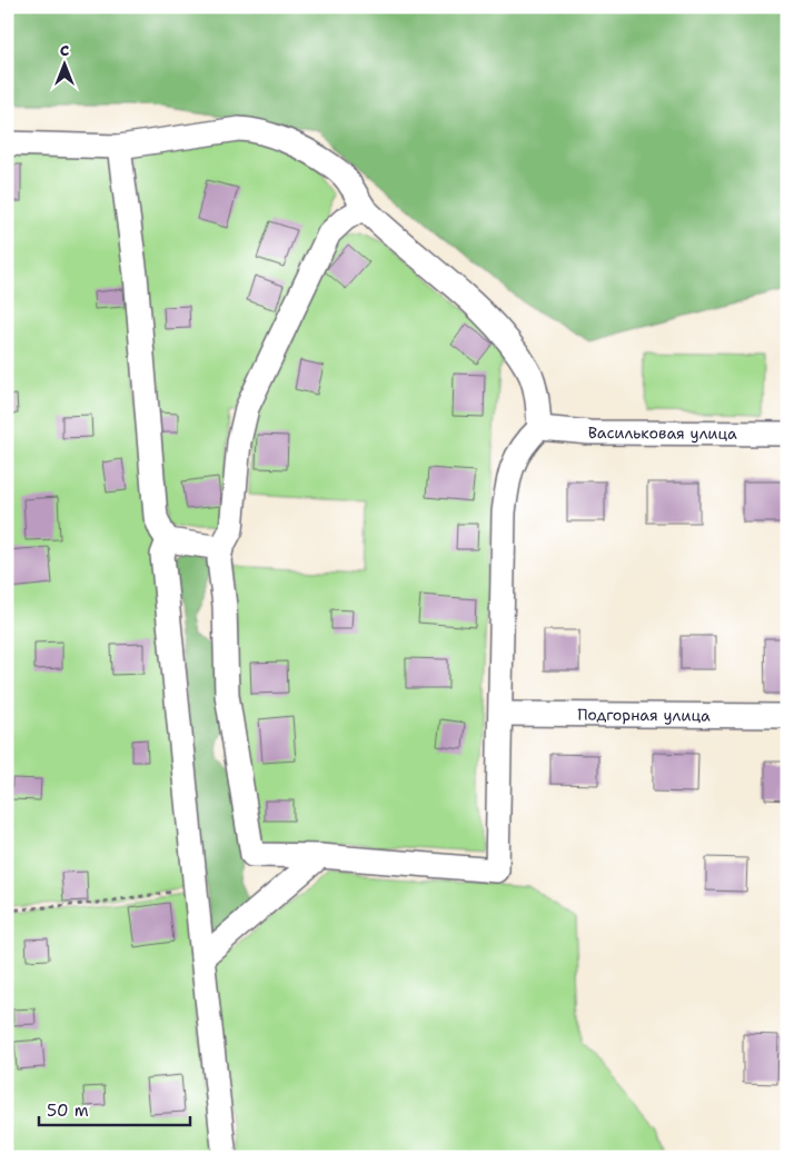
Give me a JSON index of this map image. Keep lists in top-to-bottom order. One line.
{"streets":{"street":["Васильковая улица","Подгорная улица"]},"scale_bar":"50 m","north":"top"}
